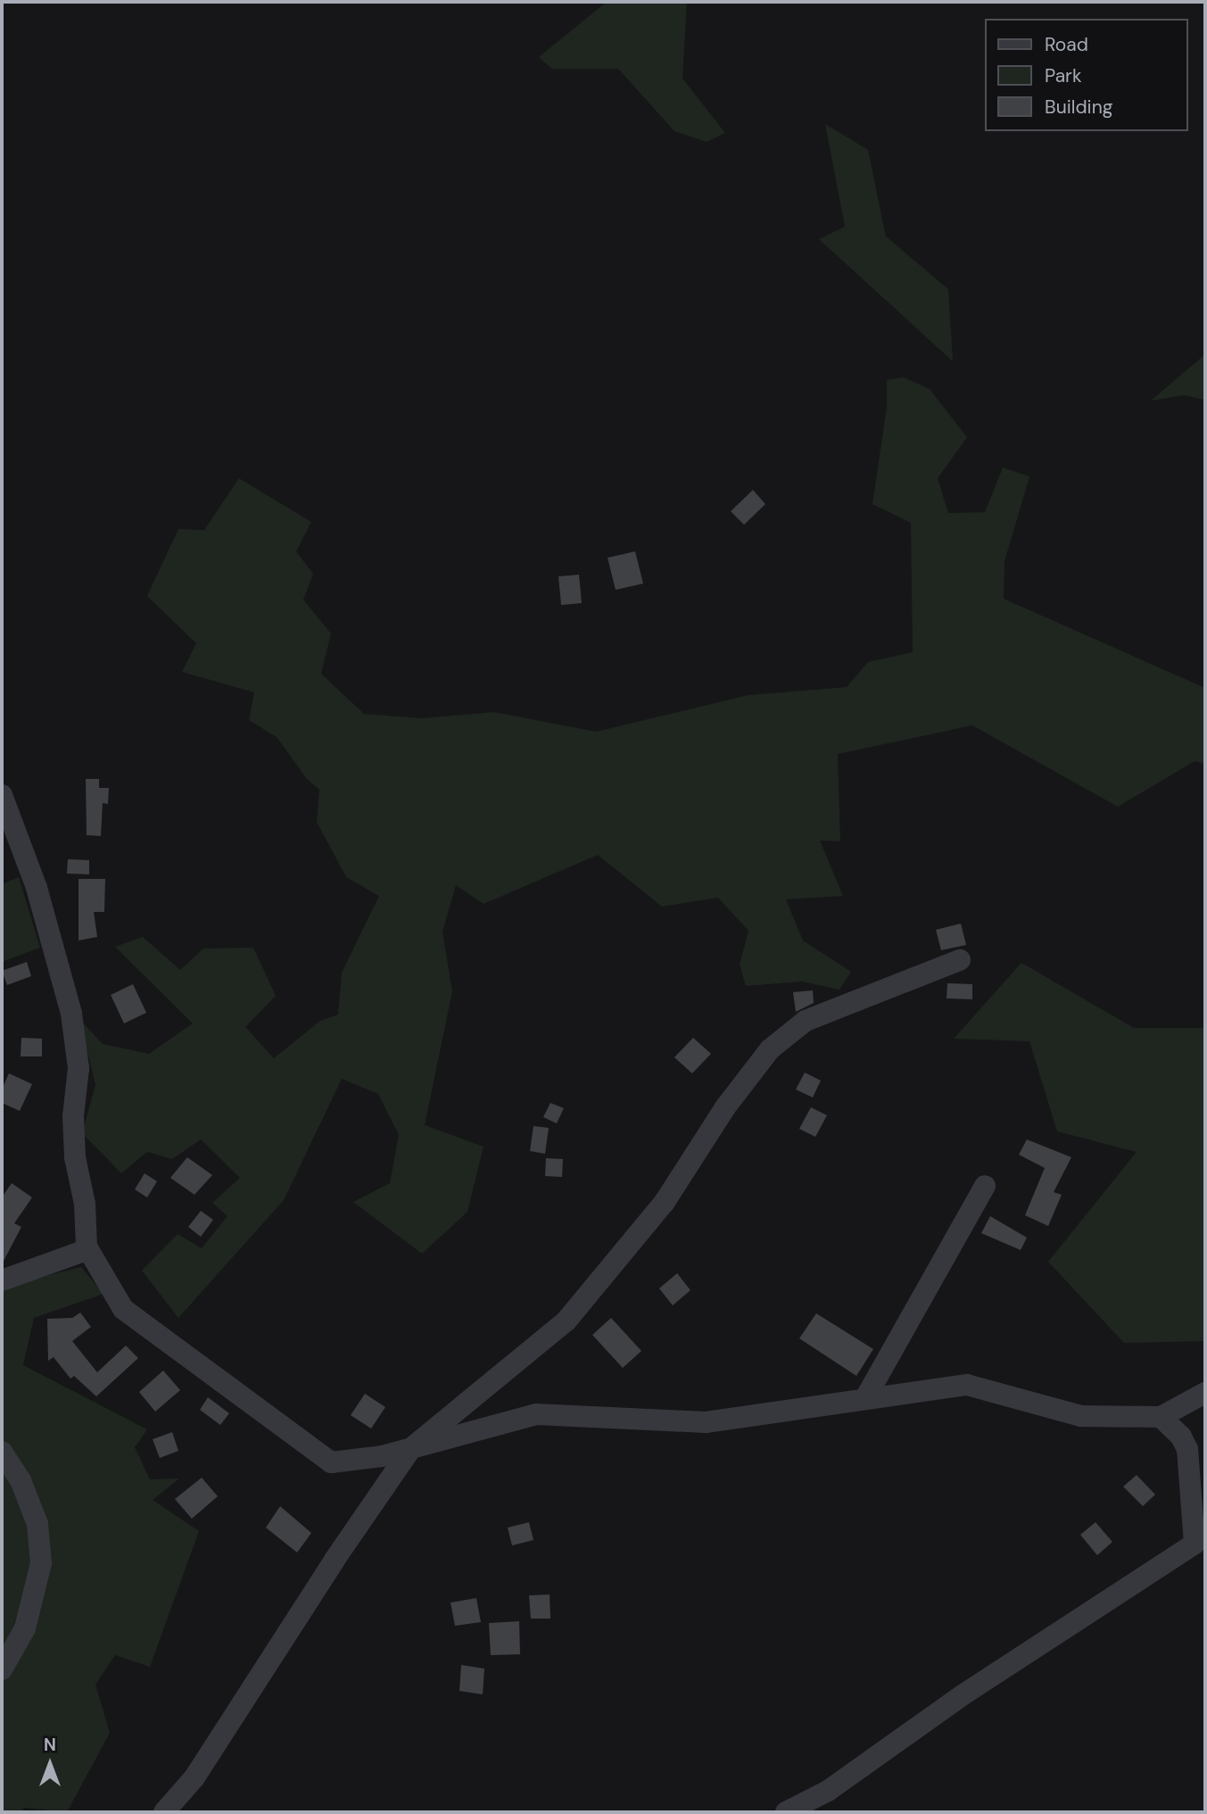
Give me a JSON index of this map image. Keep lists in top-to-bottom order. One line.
{"legend":["Road","Park","Building"],"north":"top"}
